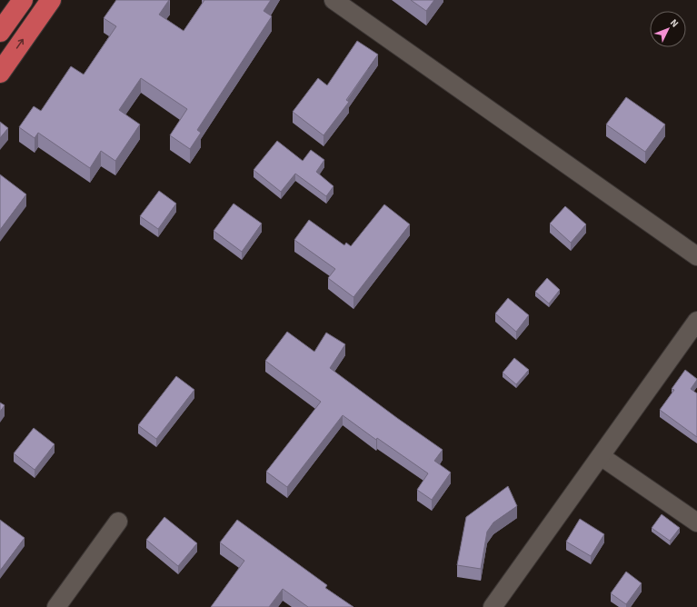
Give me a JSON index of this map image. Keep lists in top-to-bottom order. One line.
{"north":"top right"}
